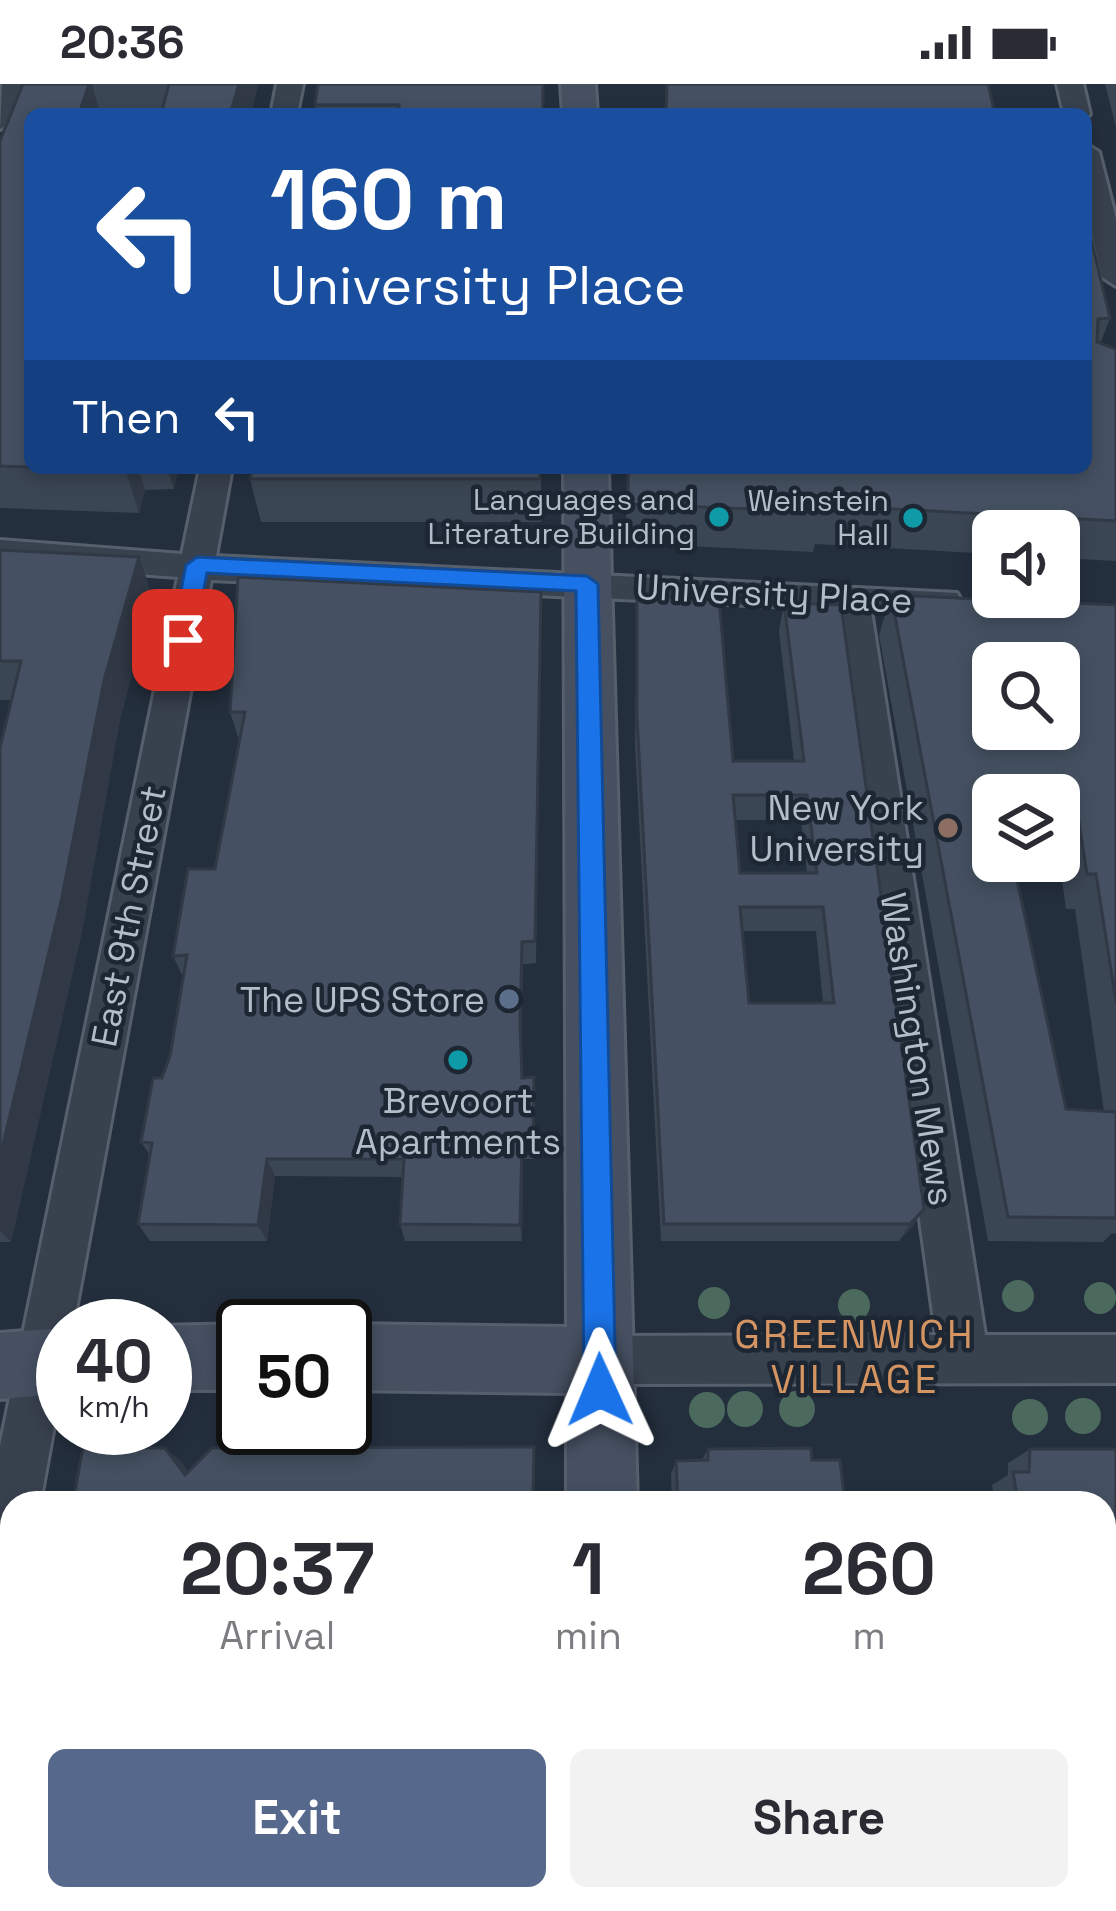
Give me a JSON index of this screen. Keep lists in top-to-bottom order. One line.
{"streets":{"street":["University Place","East 9th Street","Washington Mews"]},"crossings":[["University Place","East 9th Street"],["University Place","Washington Mews"]],"districts":["GREENWICH VILLAGE"],"places":["Languages and Literature Building","Weinstein Hall","New York University","The UPS Store","Brevoort Apartments"],"page":{"status":"20:36","turn":["160 m","University Place"],"then":"Then","speed":"40 km/h","limit":"50","eta":["20:37","Arrival","1","min","260","m"],"buttons":["Exit","Share"]}}
